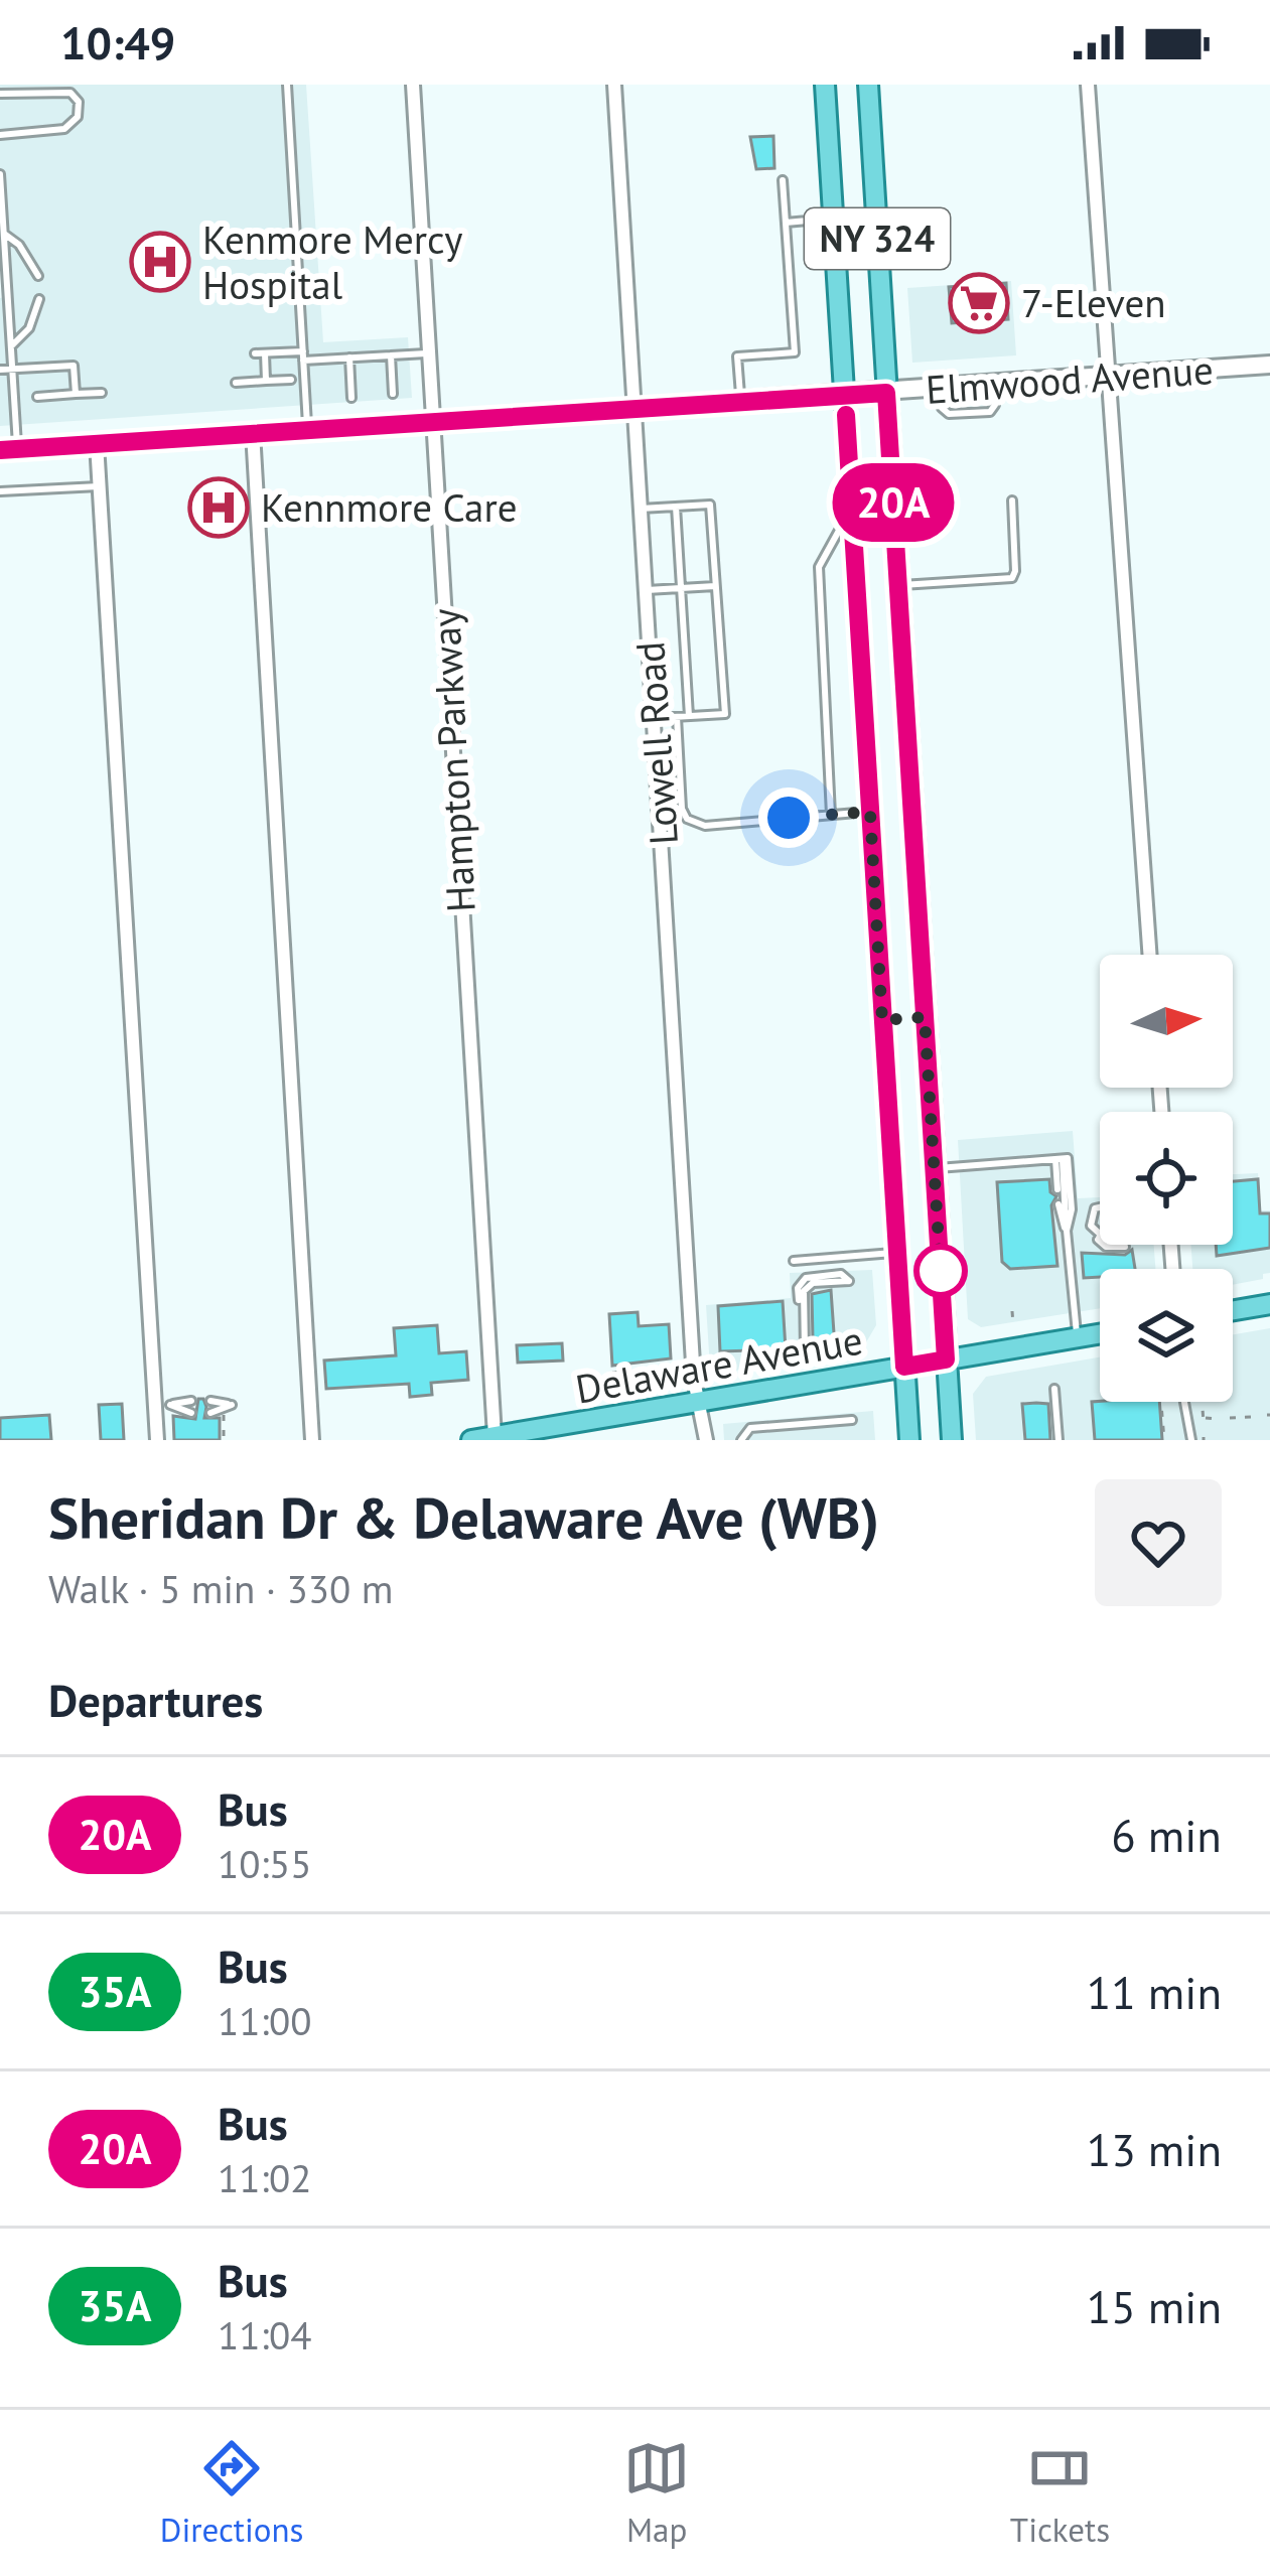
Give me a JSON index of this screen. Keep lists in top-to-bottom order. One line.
{"streets":{"main road":["NY 324","Delaware Avenue"],"street":["Elmwood Avenue","Lowell Road","Hampton Parkway"]},"crossings":[["NY 324","Elmwood Avenue"],["NY 324","Delaware Avenue"],["Elmwood Avenue","Lowell Road"],["Elmwood Avenue","Hampton Parkway"],["Lowell Road","Delaware Avenue"],["Hampton Parkway","Delaware Avenue"]],"places":{"hospital":["Kenmore Mercy Hospital","Kennmore Care"],"supermarket":["7-Eleven"]},"lines":["bus line 20A"],"north":"right","page":{"status":"10:49","on_map":"20A","heading":[["Sheridan Dr & Delaware Ave (WB)","Walk · 5 min · 330 m"],"Departures"],"list":[{"mark":"20A","name":"Bus","note":"10:55","value":"6 min"},{"mark":"35A","name":"Bus","note":"11:00","value":"11 min"},{"mark":"20A","name":"Bus","note":"11:02","value":"13 min"},{"mark":"35A","name":"Bus","note":"11:04","value":"15 min"}],"tabs":["Directions","Map","Tickets"]}}
